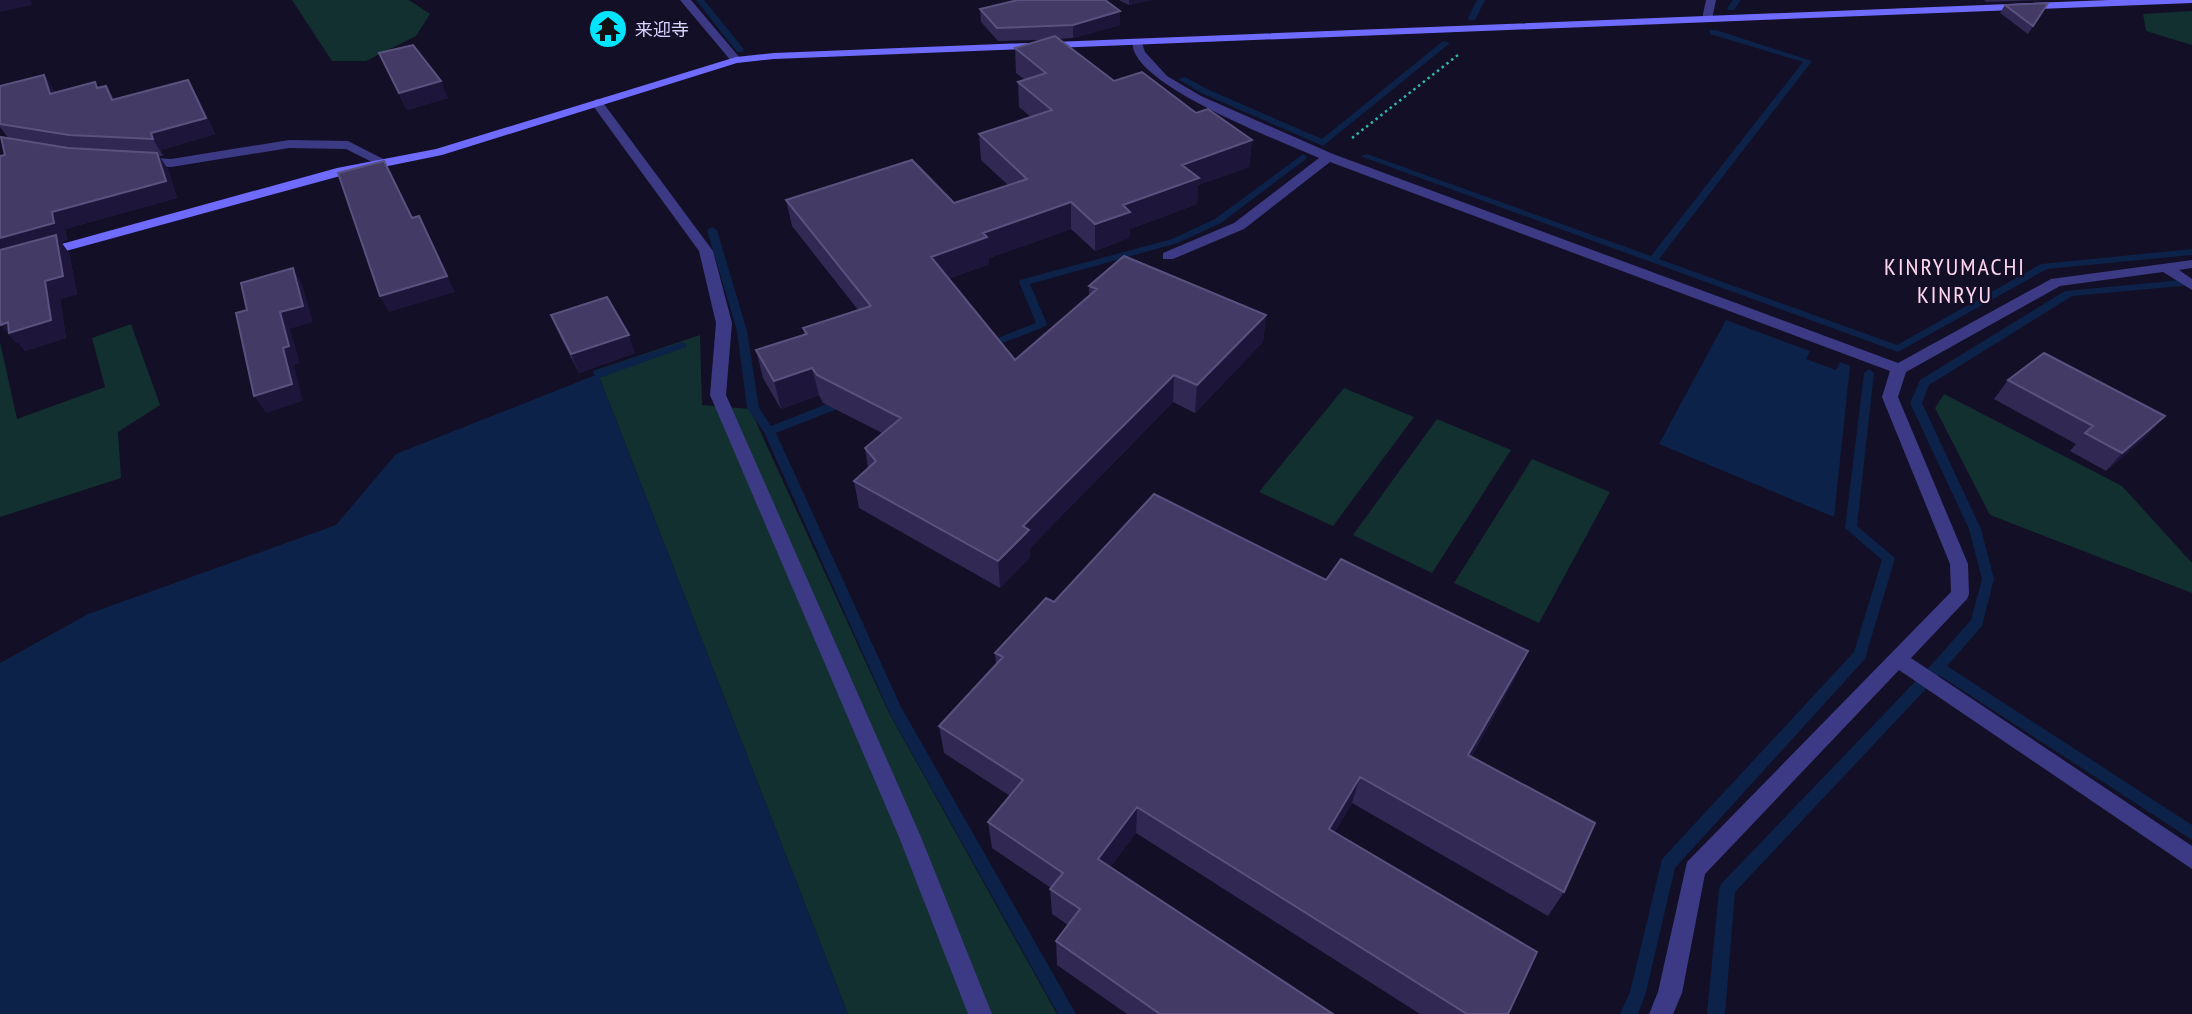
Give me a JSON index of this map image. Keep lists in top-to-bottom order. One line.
{"districts":["KINRYUMACHI KINRYU"],"places":{"temple":["来迎寺"]}}
